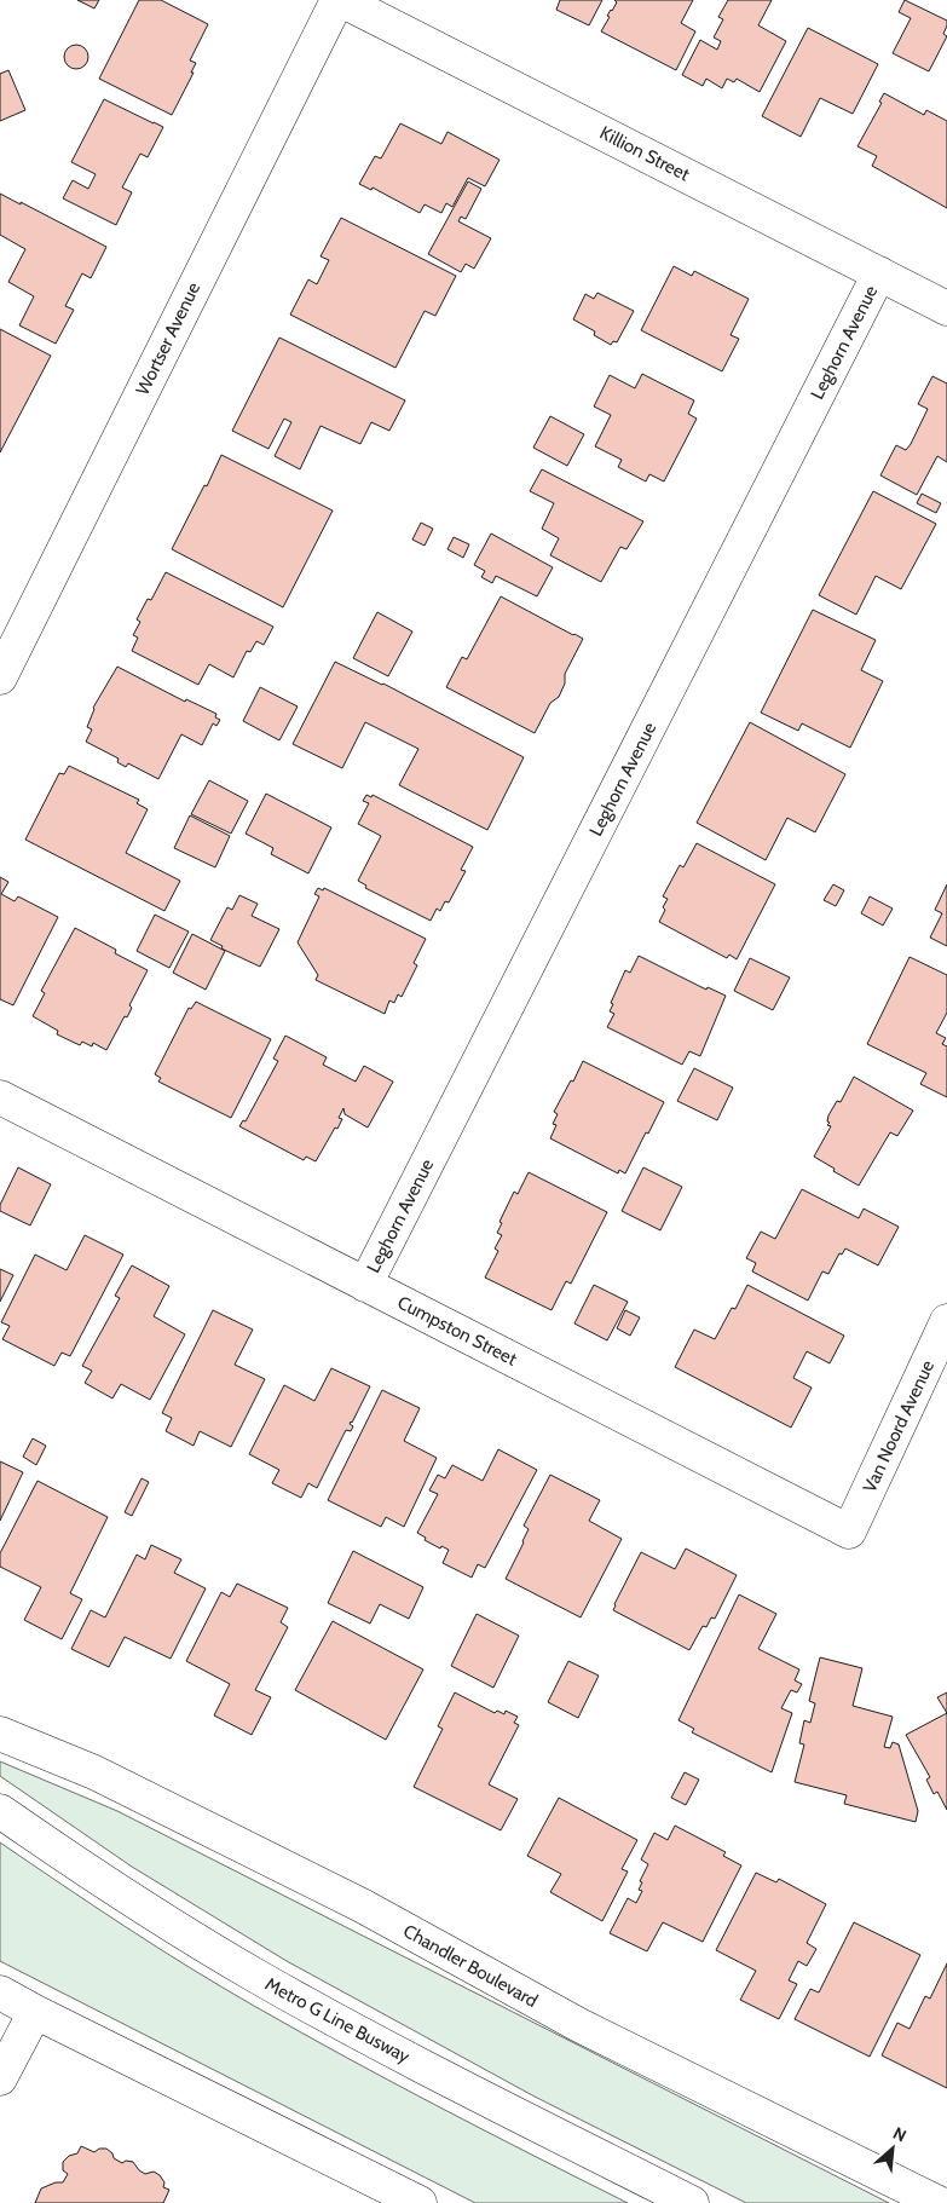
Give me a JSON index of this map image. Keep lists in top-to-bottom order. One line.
{"streets":{"street":["Killion Street","Wortser Avenue","Leghorn Avenue","Cumpston Street","Van Noord Avenue","Chandler Boulevard","Metro G Line Busway"]},"crossings":[["Killion Street","Wortser Avenue"],["Killion Street","Leghorn Avenue"],["Leghorn Avenue","Cumpston Street"],["Cumpston Street","Van Noord Avenue"]],"north":"top right"}
